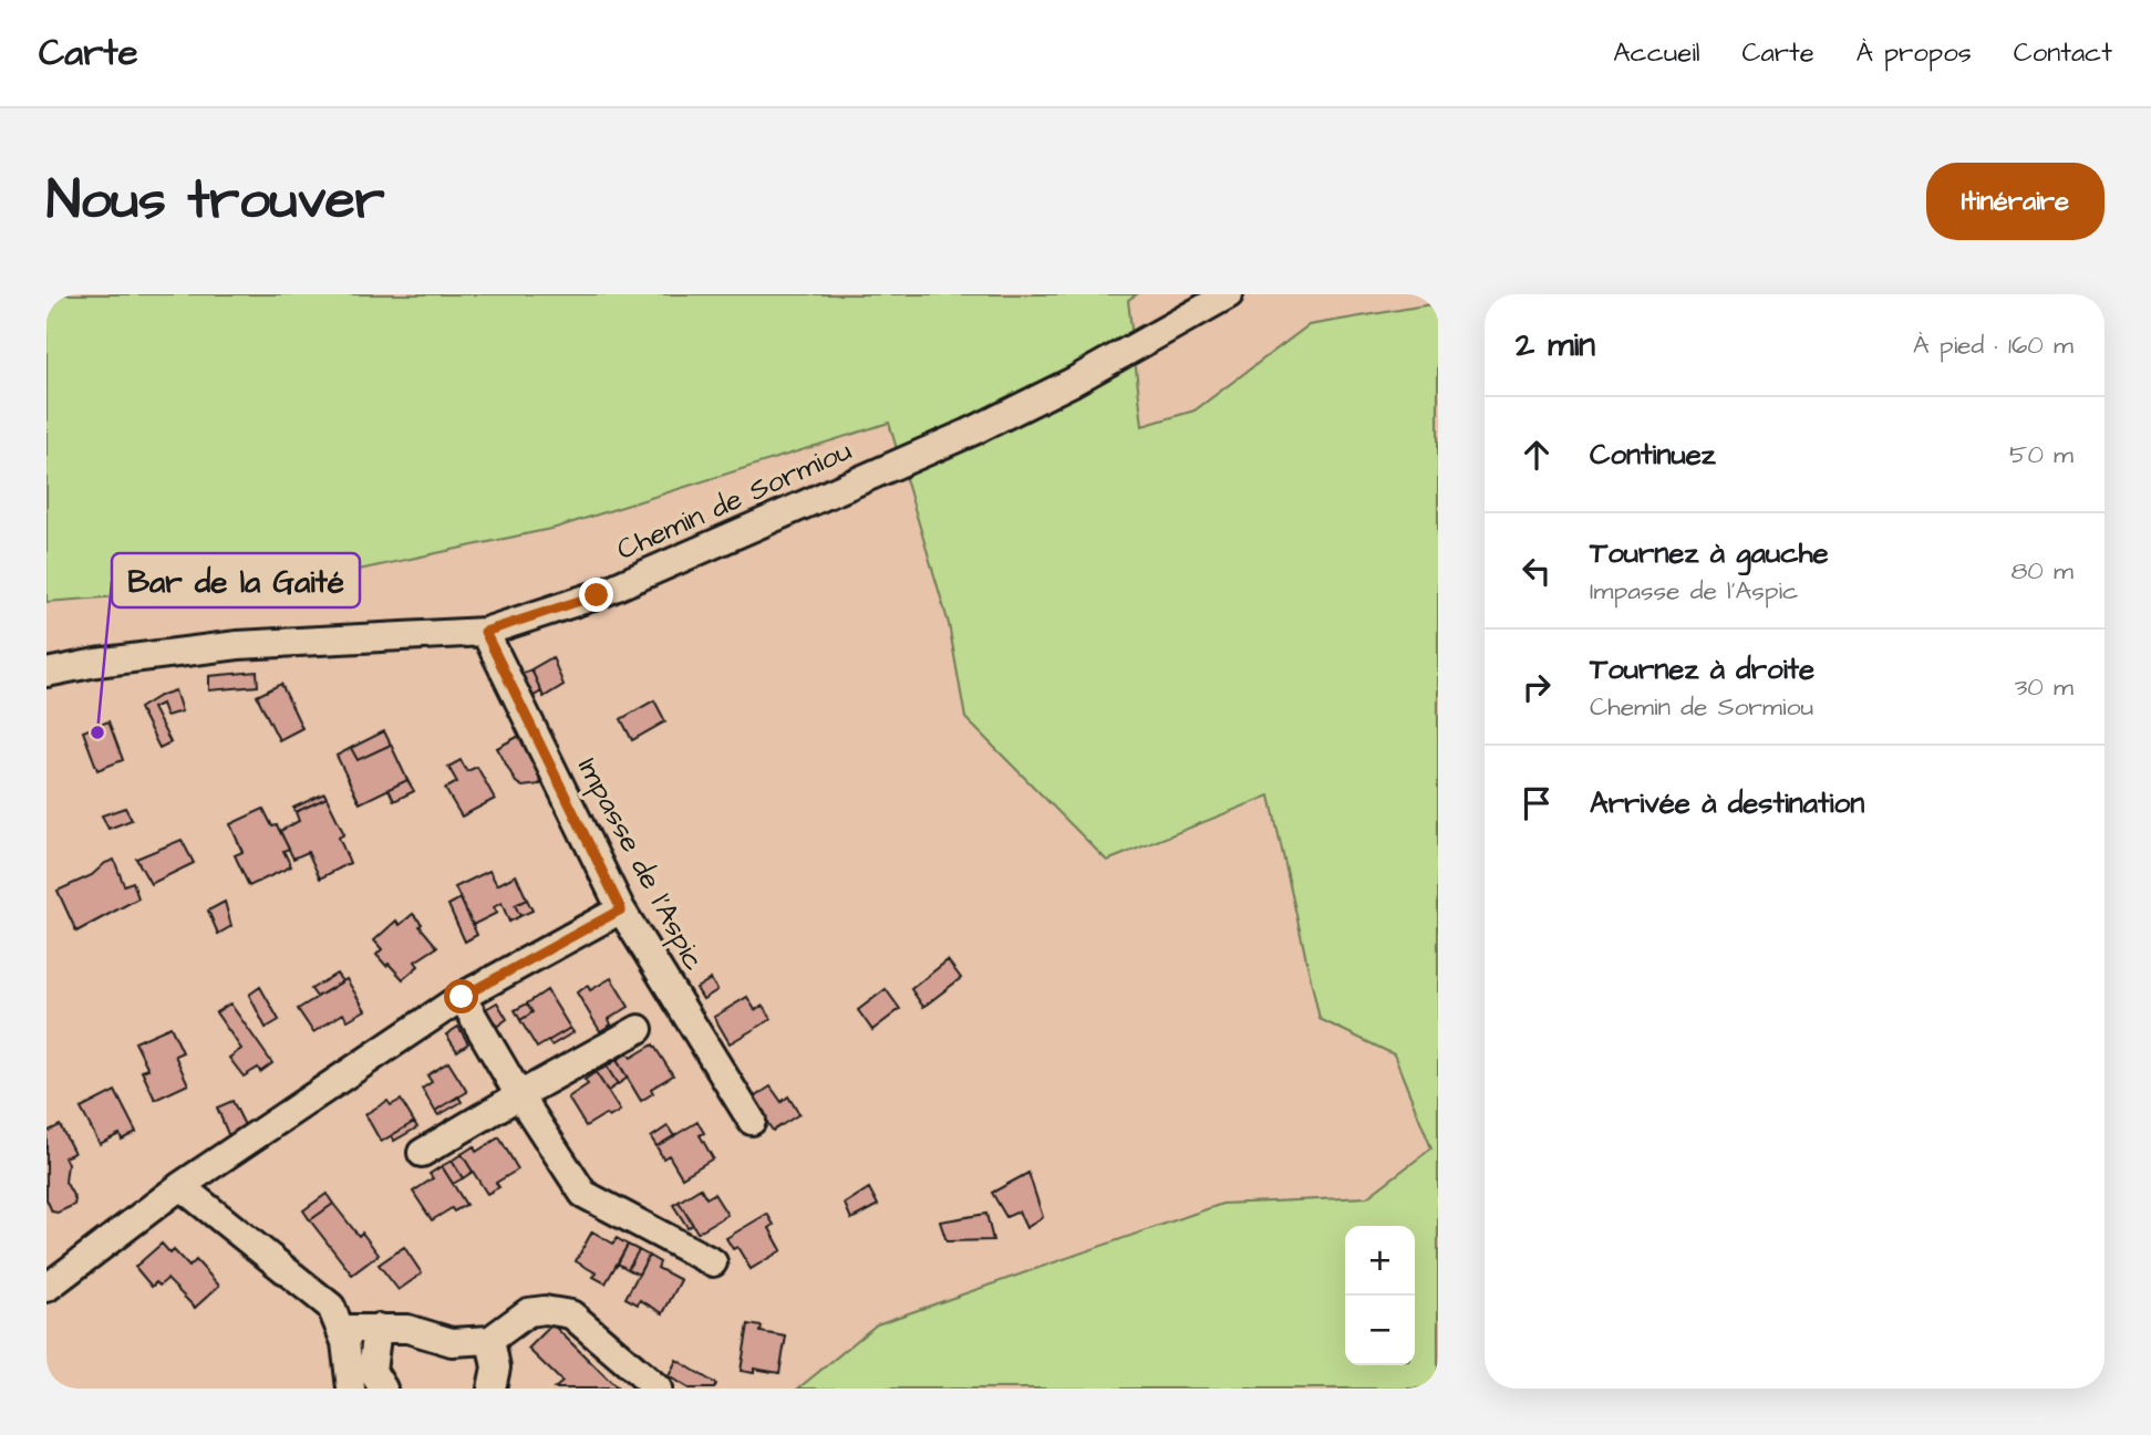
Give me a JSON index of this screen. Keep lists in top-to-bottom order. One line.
{"streets":{"street":["Chemin de Sormiou","Impasse de l'Aspic"]},"crossings":[["Chemin de Sormiou","Impasse de l'Aspic"]],"places":["Bar de la Gaité"],"page":{"header":"Carte","nav":["Accueil","Carte","À propos","Contact"],"buttons":"Itinéraire","title":"Nous trouver","heading":["2 min","À pied · 160 m"],"list":[["Continuez","50 m"],["Tournez à gauche","Impasse de l'Aspic","80 m"],["Tournez à droite","Chemin de Sormiou","30 m"],"Arrivée à destination"],"map_buttons":["+","−"]}}
